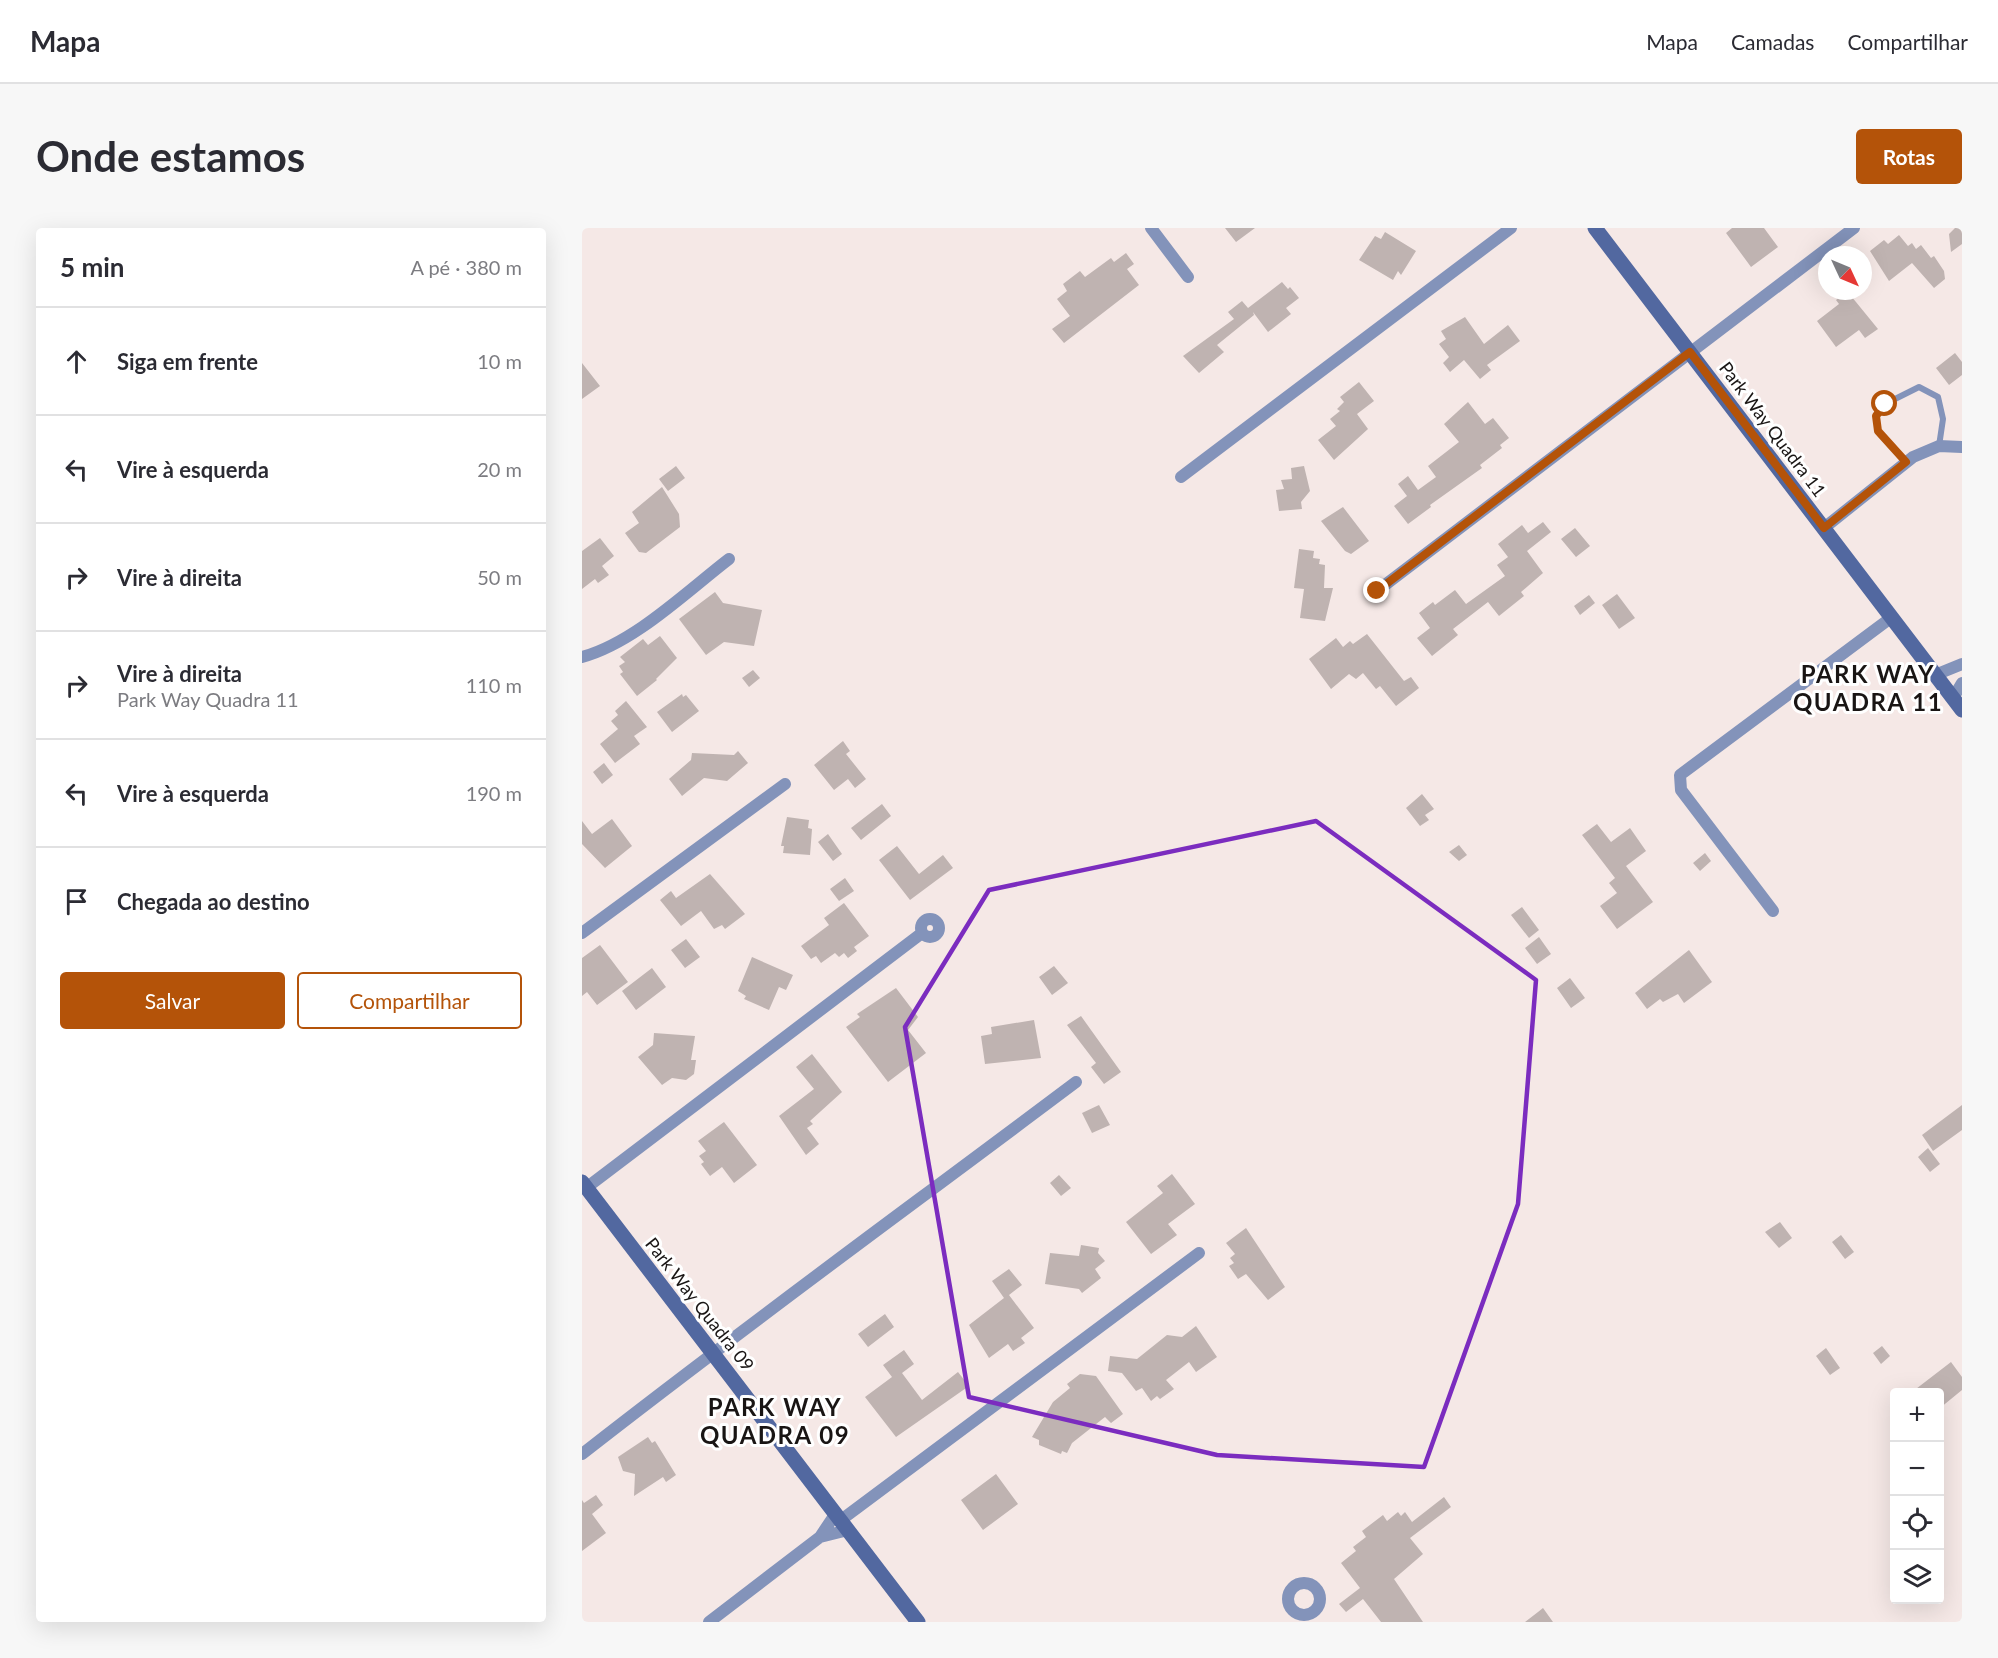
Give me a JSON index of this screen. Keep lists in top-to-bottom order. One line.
{"streets":{"street":["Park Way Quadra 11","Park Way Quadra 09"]},"districts":["PARK WAY QUADRA 11","PARK WAY QUADRA 09"],"north":"bottom right","page":{"header":"Mapa","nav":["Mapa","Camadas","Compartilhar"],"buttons":["Rotas",["Salvar","Compartilhar"]],"title":"Onde estamos","heading":["5 min","A pé · 380 m"],"list":[["Siga em frente","10 m"],["Vire à esquerda","20 m"],["Vire à direita","50 m"],["Vire à direita","Park Way Quadra 11","110 m"],["Vire à esquerda","190 m"],"Chegada ao destino"],"map_buttons":["+","−"]}}
